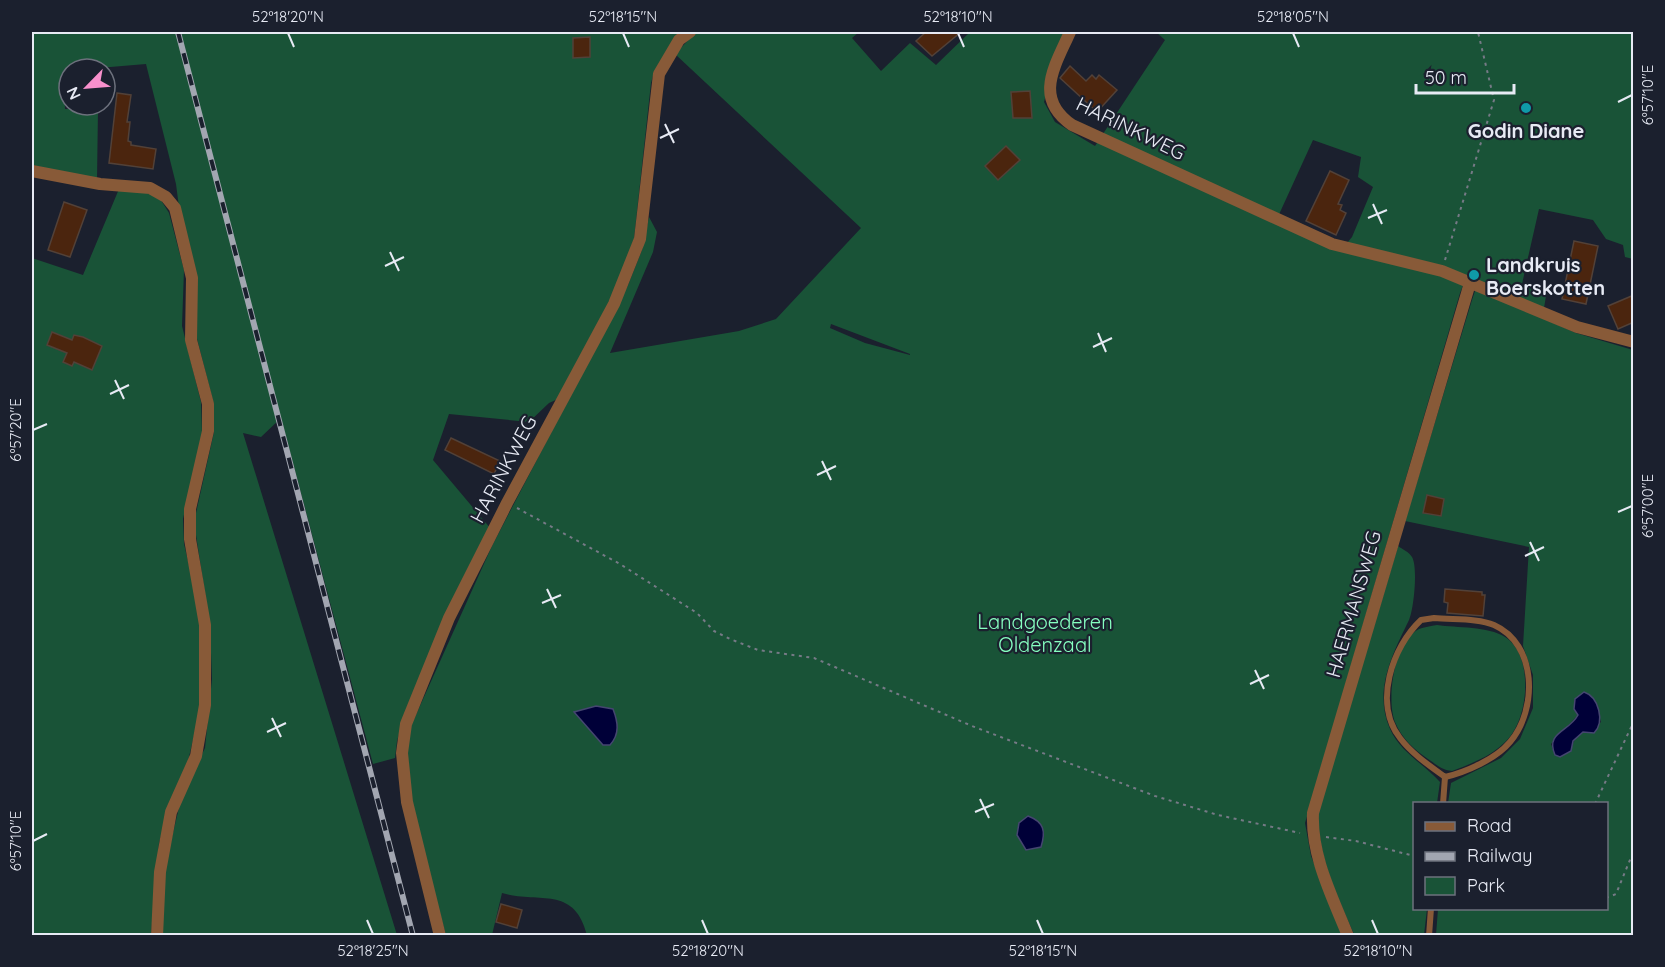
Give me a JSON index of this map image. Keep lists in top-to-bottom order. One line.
{"streets":{"street":["HARINKWEG","HAERMANSWEG"]},"parks":["Landgoederen Oldenzaal"],"places":["Godin Diane","Landkruis Boerskotten"],"legend":["Road","Railway","Park"],"scale_bar":"50 m","north":"bottom left","coordinates":["52°18'20\"N","52°18'15\"N","52°18'10\"N","52°18'05\"N","6°57'10\"E","6°57'20\"E","6°57'00\"E","52°18'25\"N"]}
